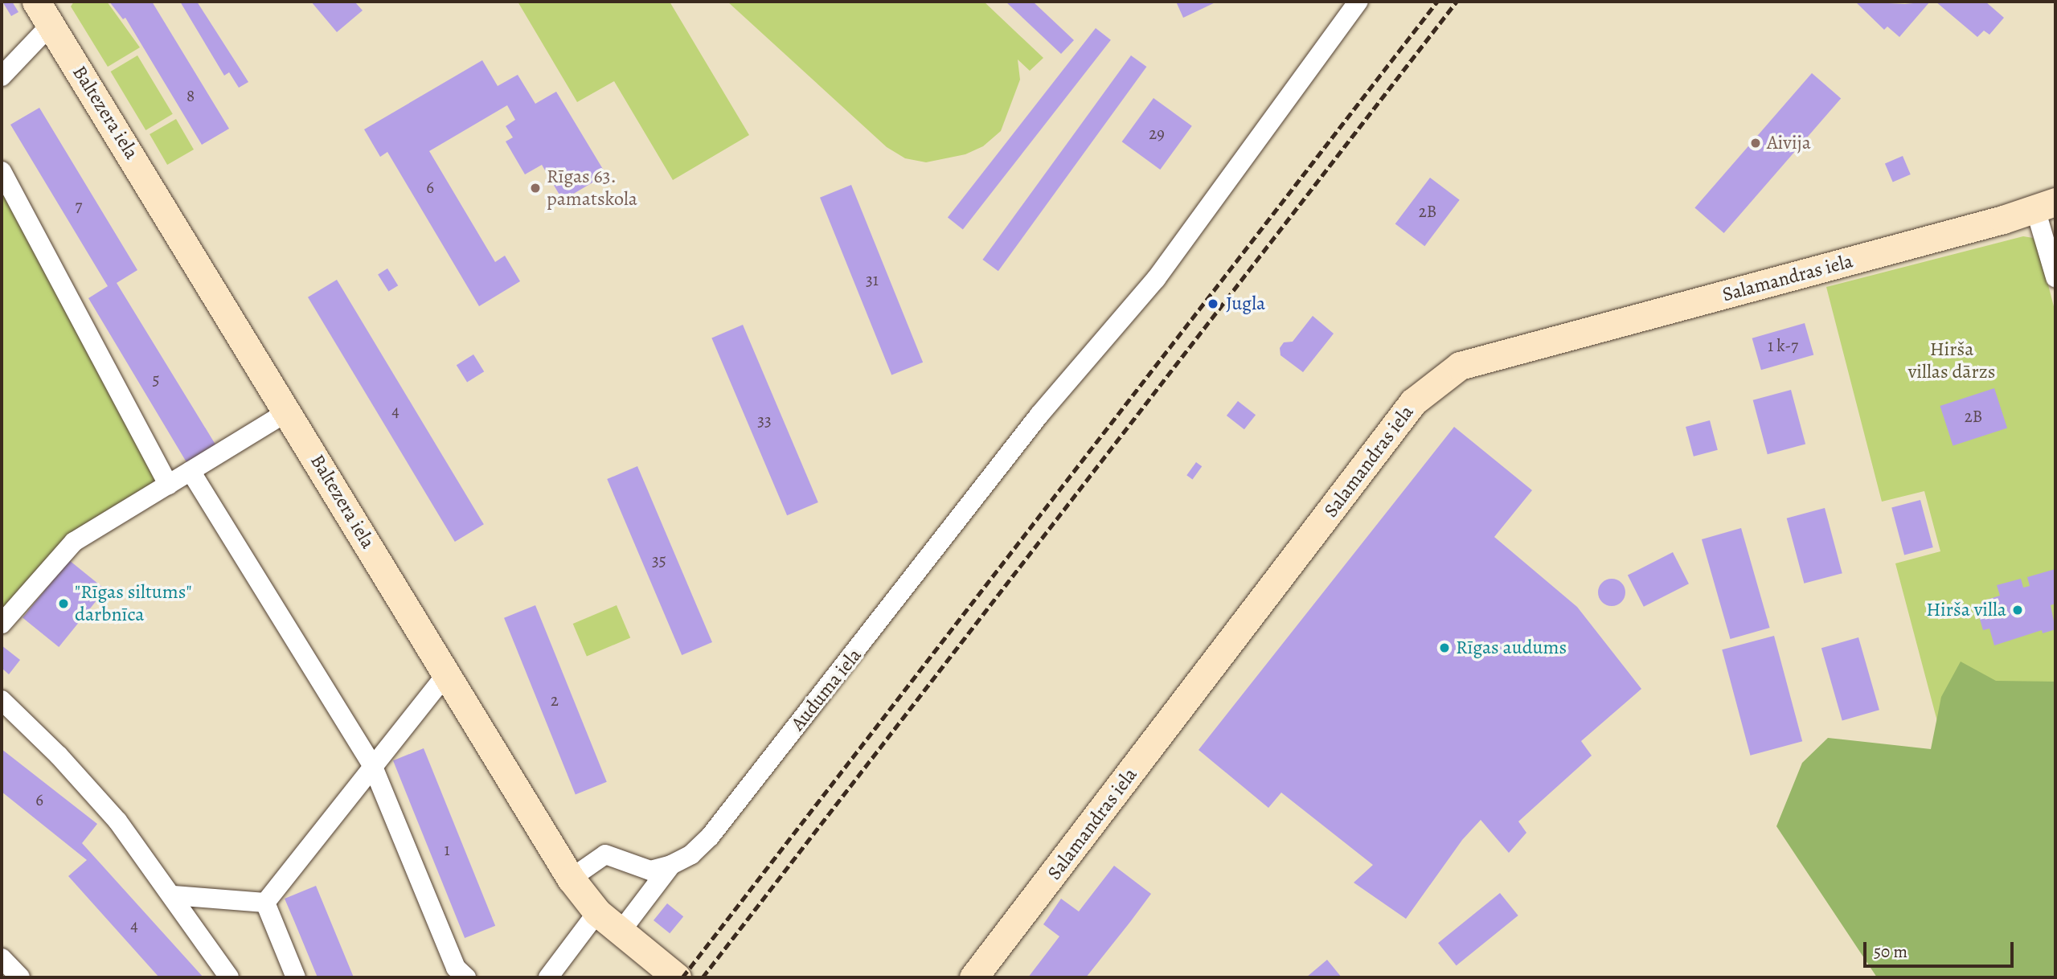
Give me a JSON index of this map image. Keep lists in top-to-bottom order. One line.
{"streets":{"street":["Baltezera iela","Salamandras iela","Auduma iela"]},"crossings":[["Baltezera iela","Auduma iela"]],"parks":["Hirša villas dārzs"],"places":["Aivija","Rīgas 63. pamatskola","Jugla","\"Rīgas siltums\" darbnīca","Hirša villa","Rīgas audums"],"house_numbers":["8","29","6","7","2B","31","1 k-7","5","4","2B","33","35","2","6","1","4"],"scale_bar":"50 m"}
